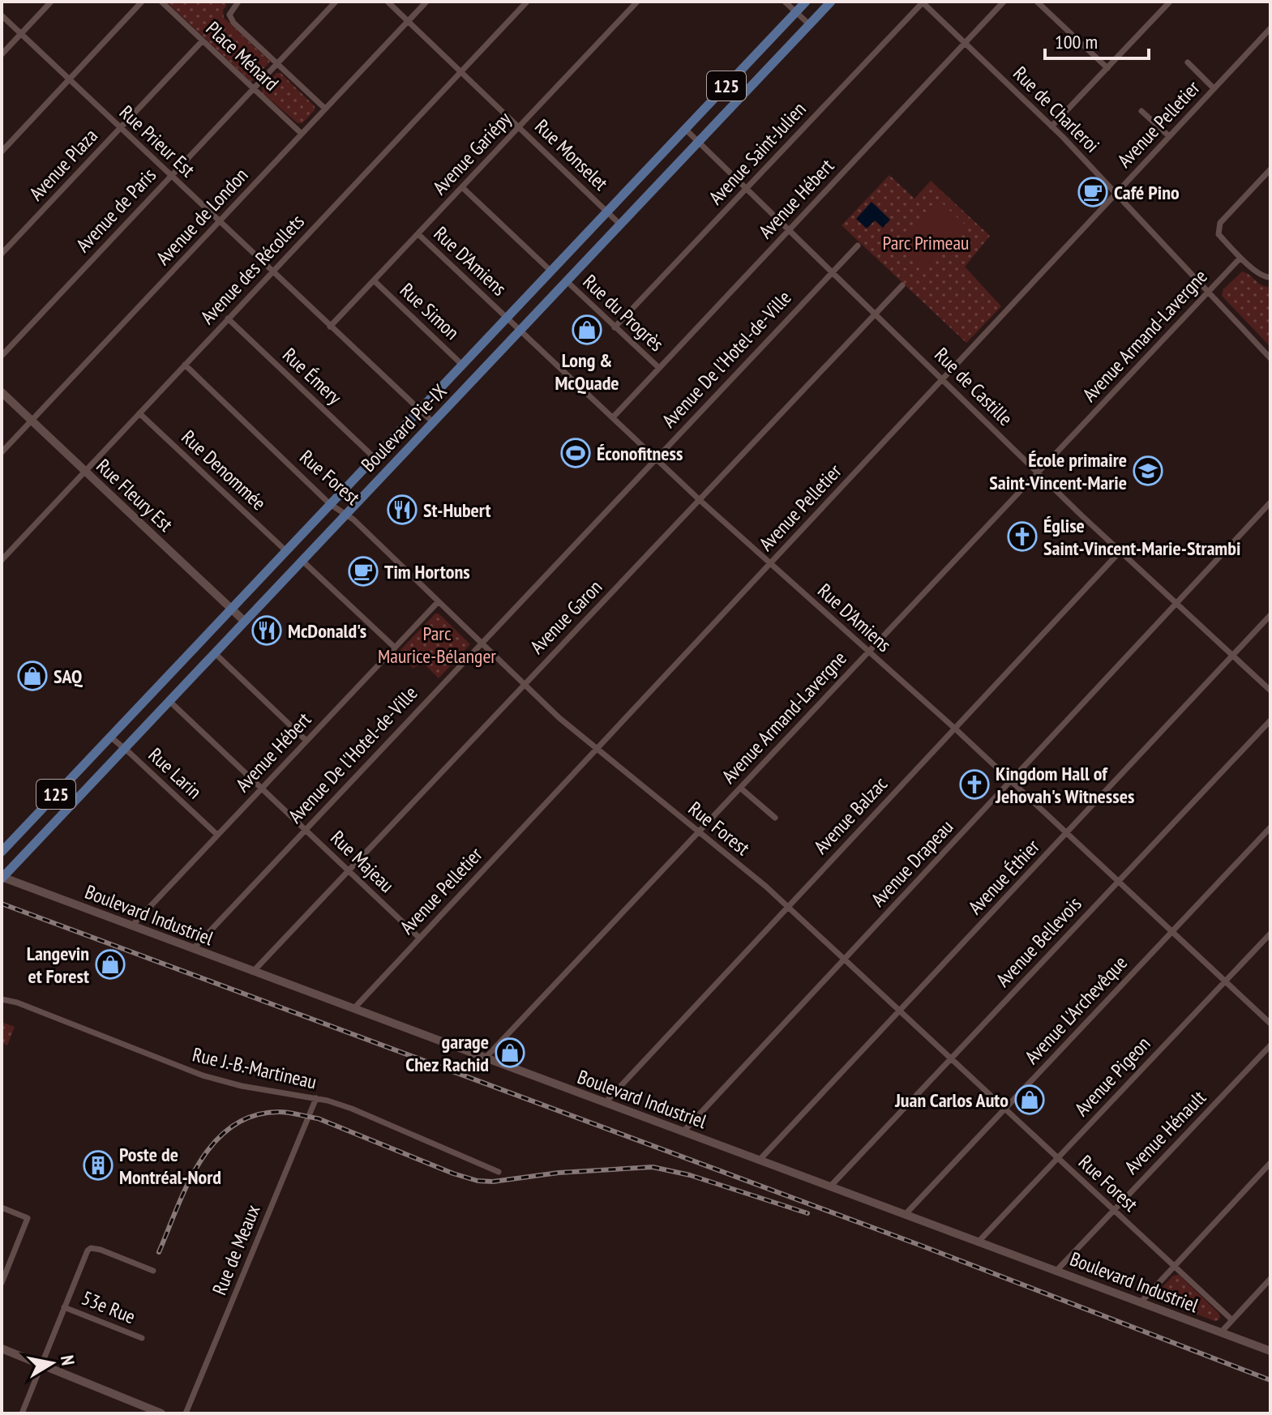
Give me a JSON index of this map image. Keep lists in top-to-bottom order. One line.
{"streets":{"main road":["125","Boulevard Pie-IX"],"street":["Place Ménard","Rue de Charleroi","Avenue Pelletier","Rue Prieur Est","Avenue Gariépy","Avenue Saint-Julien","Rue Monselet","Avenue Plaza","Avenue Hébert","Avenue de Paris","Avenue de London","Rue D'Amiens","Avenue des Récollets","Rue Simon","Rue du Progrès","Avenue Armand-Lavergne","Avenue De l'Hotel-de-Ville","Rue Émery","Rue de Castille","Rue Denommée","Rue Forest","Rue Fleury Est","Avenue Garon","Rue Larin","Avenue Balzac","Rue Majeau","Avenue Drapeau","Avenue Éthier","Boulevard Industriel","Avenue Bellevois","Avenue L'Archevêque","Rue J.-B.-Martineau","Avenue Pigeon","Avenue Hénault","Rue de Meaux","53e Rue"]},"crossings":[["Place Ménard","Avenue Plaza"],["Place Ménard","Avenue de Paris"],["Place Ménard","Avenue de London"],["Rue de Charleroi","Avenue Pelletier"],["Rue de Charleroi","Avenue Saint-Julien"],["Rue de Charleroi","Avenue Hébert"],["Rue de Charleroi","Avenue Armand-Lavergne"],["Avenue Pelletier","Rue D'Amiens"],["Avenue Pelletier","Rue de Castille"],["Avenue Pelletier","Rue Forest"],["Avenue Pelletier","Rue Majeau"],["Avenue Pelletier","Boulevard Industriel"],["Rue Prieur Est","Avenue Gariépy"],["Rue Prieur Est","Avenue Plaza"],["Rue Prieur Est","Avenue de Paris"],["Rue Prieur Est","Avenue de London"],["Rue Prieur Est","Avenue des Récollets"],["Rue Prieur Est","Boulevard Pie-IX"],["Avenue Gariépy","Rue Monselet"],["Avenue Gariépy","Rue D'Amiens"],["Avenue Gariépy","Rue Simon"],["Avenue Saint-Julien","Rue du Progrès"],["Avenue Saint-Julien","Rue de Castille"],["Rue Monselet","Avenue de London"],["Rue Monselet","Avenue des Récollets"],["Rue Monselet","Boulevard Pie-IX"],["Avenue Hébert","Rue D'Amiens"],["Avenue Hébert","Rue du Progrès"],["Avenue Hébert","Rue de Castille"],["Avenue Hébert","Rue Forest"],["Avenue Hébert","Rue Larin"],["Avenue Hébert","Rue Majeau"],["Avenue Hébert","Boulevard Industriel"],["Avenue de London","Rue Fleury Est"],["Rue D'Amiens","Avenue Armand-Lavergne"],["Rue D'Amiens","Avenue De l'Hotel-de-Ville"],["Rue D'Amiens","Boulevard Pie-IX"],["Rue D'Amiens","Avenue Garon"],["Rue D'Amiens","Avenue Balzac"],["Rue D'Amiens","Avenue Drapeau"],["Rue D'Amiens","Avenue Éthier"],["Rue D'Amiens","Avenue Bellevois"],["Rue D'Amiens","Avenue L'Archevêque"],["Rue D'Amiens","Avenue Pigeon"],["Avenue des Récollets","Rue Émery"],["Avenue des Récollets","Rue Denommée"],["Avenue des Récollets","Rue Forest"],["Avenue des Récollets","Rue Fleury Est"],["Rue Simon","Boulevard Pie-IX"],["Rue du Progrès","Boulevard Pie-IX"],["Avenue Armand-Lavergne","Rue de Castille"],["Avenue Armand-Lavergne","Rue Forest"],["Avenue Armand-Lavergne","Boulevard Industriel"],["Avenue De l'Hotel-de-Ville","Rue de Castille"],["Avenue De l'Hotel-de-Ville","Rue Forest"],["Avenue De l'Hotel-de-Ville","Rue Majeau"],["Avenue De l'Hotel-de-Ville","Boulevard Industriel"],["Rue Émery","Boulevard Pie-IX"],["Rue de Castille","Boulevard Pie-IX"],["Rue de Castille","Avenue Garon"],["Rue de Castille","Avenue Balzac"],["Rue de Castille","Avenue Drapeau"],["Rue de Castille","Avenue Éthier"],["Boulevard Pie-IX","Rue Denommée"],["Boulevard Pie-IX","Rue Forest"],["Boulevard Pie-IX","Rue Fleury Est"],["Boulevard Pie-IX","Rue Larin"],["Boulevard Pie-IX","Rue Majeau"],["Boulevard Pie-IX","Boulevard Industriel"],["Rue Forest","Avenue Garon"],["Rue Forest","Avenue Balzac"],["Rue Forest","Avenue Drapeau"],["Rue Forest","Avenue Éthier"],["Rue Forest","Avenue Bellevois"],["Rue Forest","Avenue L'Archevêque"],["Rue Forest","Avenue Pigeon"],["Rue Forest","Avenue Hénault"],["Avenue Garon","Rue Majeau"],["Avenue Garon","Boulevard Industriel"],["Avenue Balzac","Boulevard Industriel"],["Avenue Drapeau","Boulevard Industriel"],["Avenue Éthier","Boulevard Industriel"],["Boulevard Industriel","Avenue Bellevois"],["Boulevard Industriel","Avenue L'Archevêque"],["Boulevard Industriel","Avenue Pigeon"],["Boulevard Industriel","Avenue Hénault"],["Rue J.-B.-Martineau","Rue de Meaux"]],"parks":["Parc Primeau","Parc Maurice-Bélanger"],"places":{"cafe":["Café Pino","Tim Hortons"],"shop":["Long & McQuade","SAQ","Langevin et Forest","garage Chez Rachid","Juan Carlos Auto"],"sports":["Éconofitness"],"school or university":["École primaire Saint-Vincent-Marie"],"restaurant":["St-Hubert","McDonald's"],"church":["Église Saint-Vincent-Marie-Strambi","Kingdom Hall of Jehovah's Witnesses"],"building":["Poste de Montréal-Nord"]},"scale_bar":"100 m","north":"right"}
